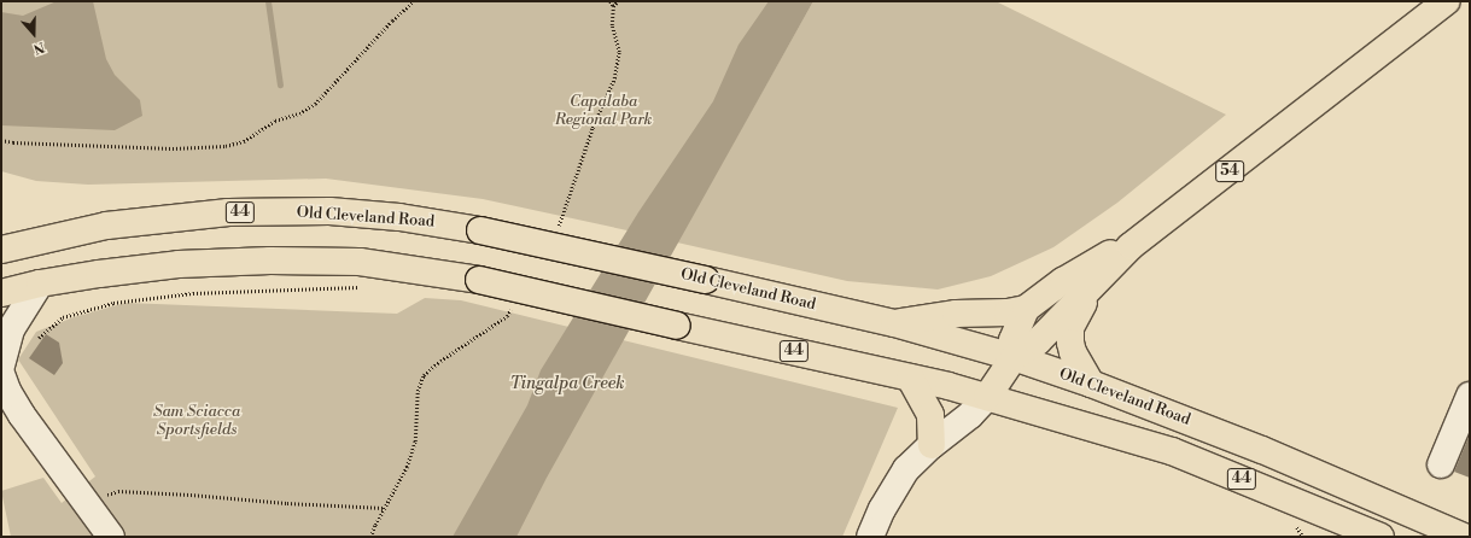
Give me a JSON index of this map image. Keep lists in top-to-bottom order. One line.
{"streets":{"main road":["54","44","Old Cleveland Road"]},"crossings":[["54","44"],["54","Old Cleveland Road"]],"water":["Tingalpa Creek"],"parks":["Capalaba Regional Park","Sam Sciacca Sportsfields"],"north":"bottom"}
